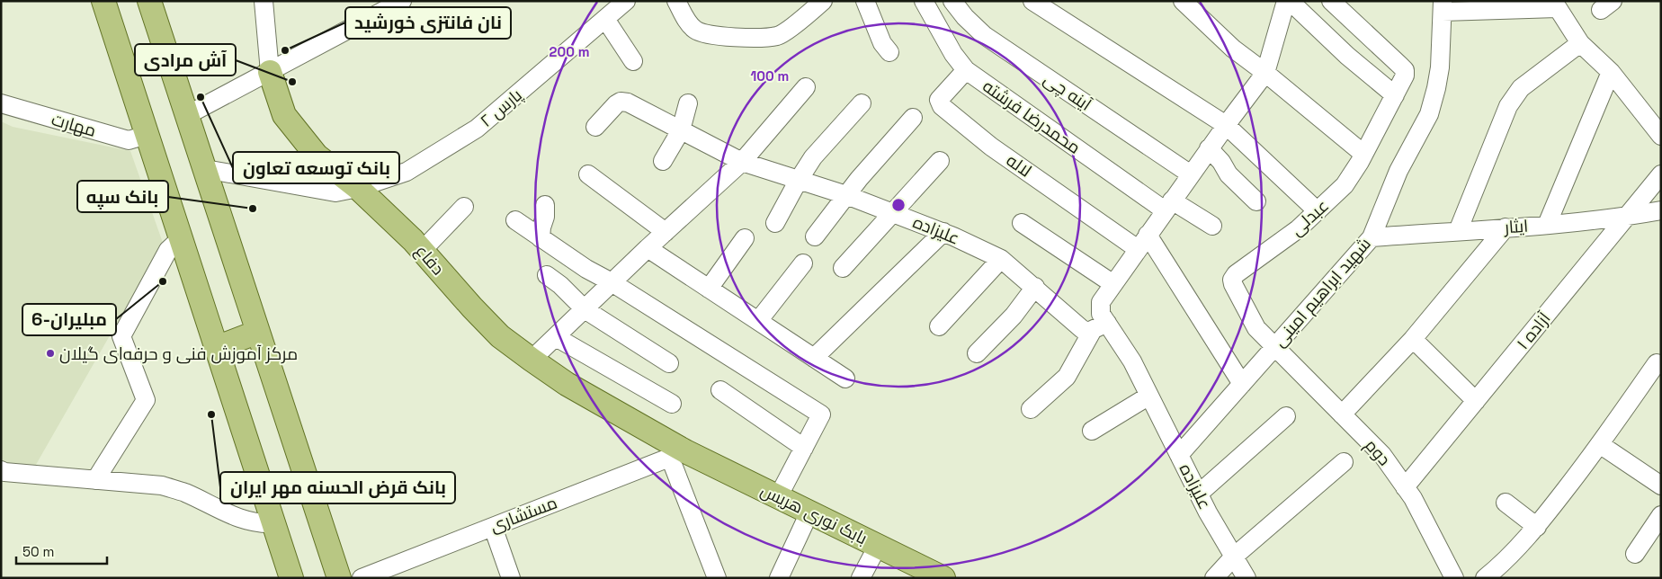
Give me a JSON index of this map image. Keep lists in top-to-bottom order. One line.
{"streets":{"main road":["دفاع","بابک نوری هریس"],"street":["آینه چی","پارس ۲","محمدرضا فرشته","مهارت","لاله","عبدلی","ایثار","علیزاده","شهید ابراهیم امینی","آزاده ۱","دوم","مستشاری"]},"crossings":[["پارس ۲","دفاع"],["محمدرضا فرشته","لاله"],["عبدلی","شهید ابراهیم امینی"],["عبدلی","دوم"],["ایثار","شهید ابراهیم امینی"],["ایثار","آزاده ۱"],["علیزاده","شهید ابراهیم امینی"],["دفاع","مستشاری"],["دفاع","بابک نوری هریس"],["شهید ابراهیم امینی","دوم"],["آزاده ۱","دوم"],["مستشاری","بابک نوری هریس"]],"places":["نان فانتزی خورشید","آش مرادی","بانک توسعه تعاون","بانک سپه","مبلیران-6","مرکز آموزش فنی و حرفه‌ای گیلان","بانک قرض الحسنه مهر ایران"],"scale_bar":"50 m","rings":["200 m","100 m"]}
